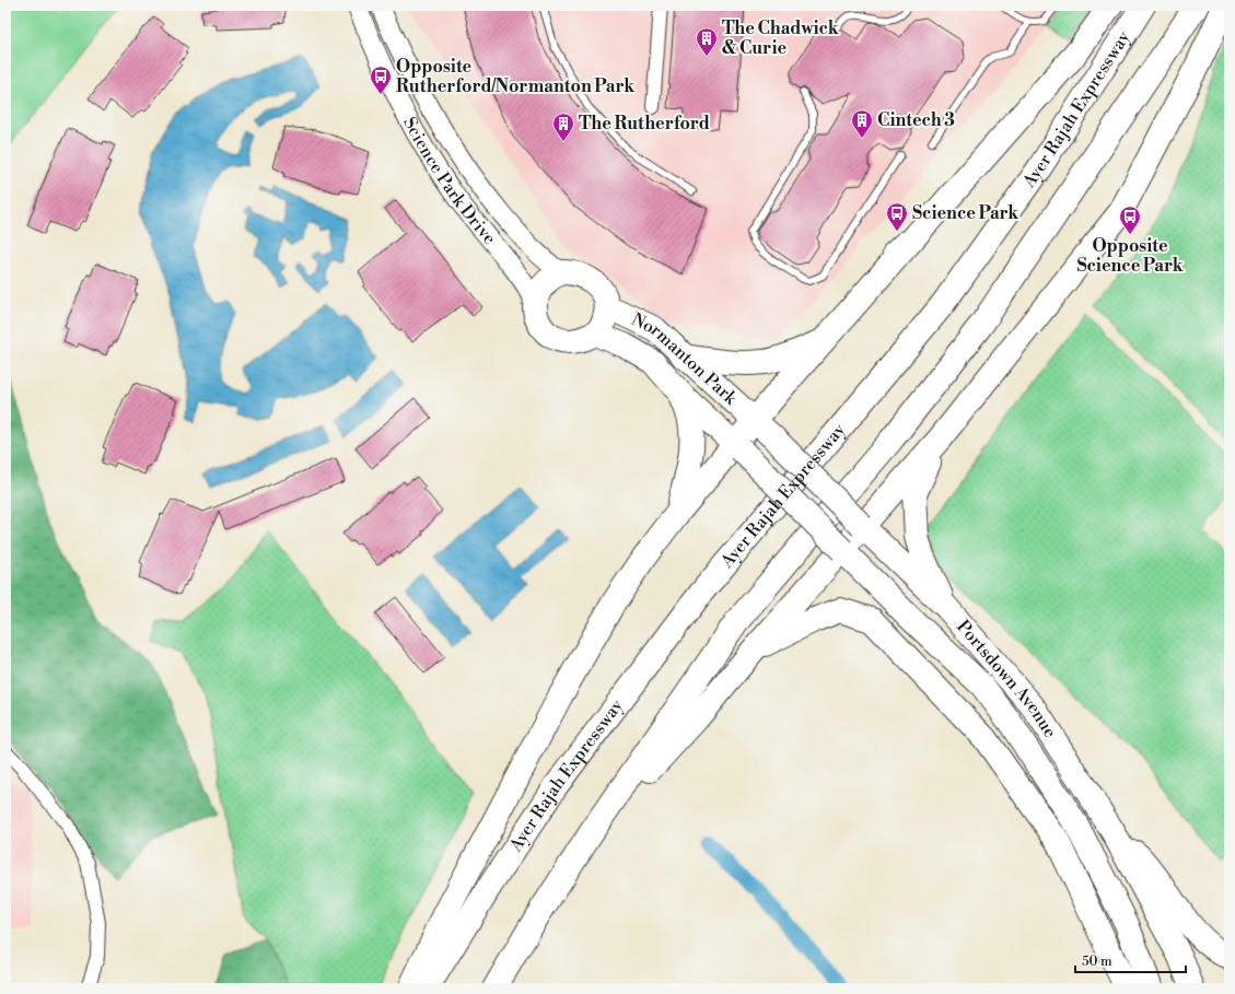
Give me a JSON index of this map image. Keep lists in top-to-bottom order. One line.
{"streets":{"highway":["Ayer Rajah Expressway","Normanton Park","Portsdown Avenue"],"main road":["Science Park Drive"]},"crossings":[["Science Park Drive","Normanton Park"],["Normanton Park","Portsdown Avenue"]],"places":{"building":["The Chadwick & Curie","Cintech 3","The Rutherford"],"bus stop":["Opposite Rutherford/Normanton Park","Science Park","Opposite Science Park"]},"scale_bar":"50 m"}
